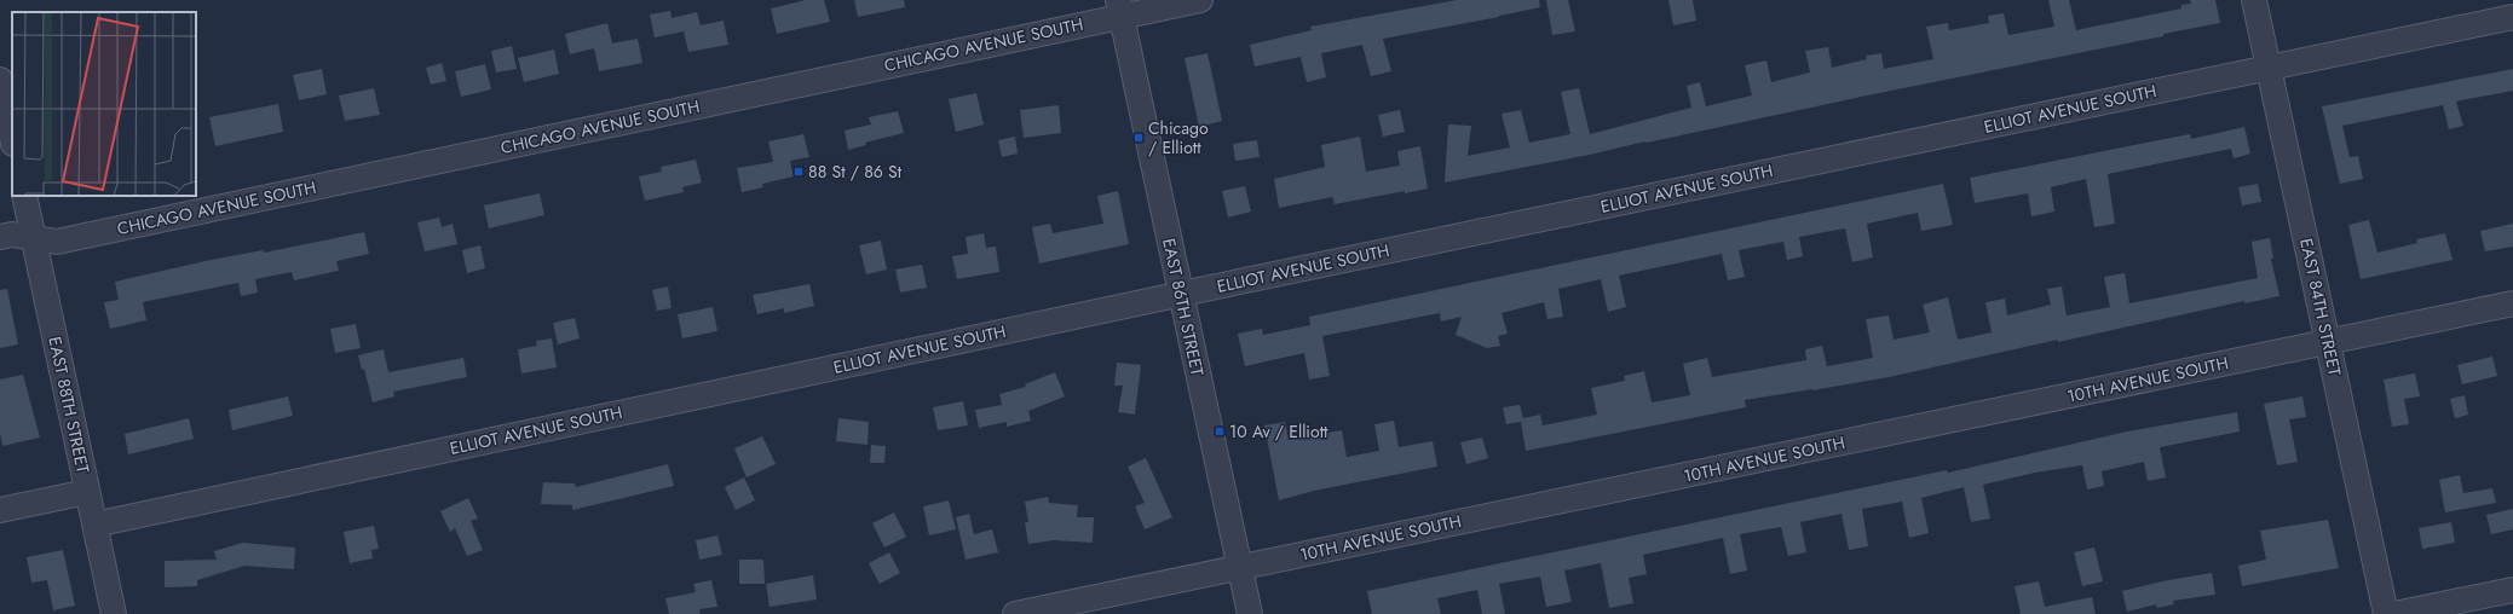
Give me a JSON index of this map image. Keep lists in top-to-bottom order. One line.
{"streets":{"street":["CHICAGO AVENUE SOUTH","ELLIOT AVENUE SOUTH","EAST 86TH STREET","EAST 84TH STREET","10TH AVENUE SOUTH","EAST 88TH STREET"]},"crossings":[["CHICAGO AVENUE SOUTH","EAST 86TH STREET"],["CHICAGO AVENUE SOUTH","EAST 88TH STREET"],["ELLIOT AVENUE SOUTH","EAST 86TH STREET"],["ELLIOT AVENUE SOUTH","EAST 84TH STREET"],["ELLIOT AVENUE SOUTH","EAST 88TH STREET"],["EAST 86TH STREET","10TH AVENUE SOUTH"],["EAST 84TH STREET","10TH AVENUE SOUTH"]],"places":{"transit":["Chicago / Elliott","88 St / 86 St","10 Av / Elliott"]}}
